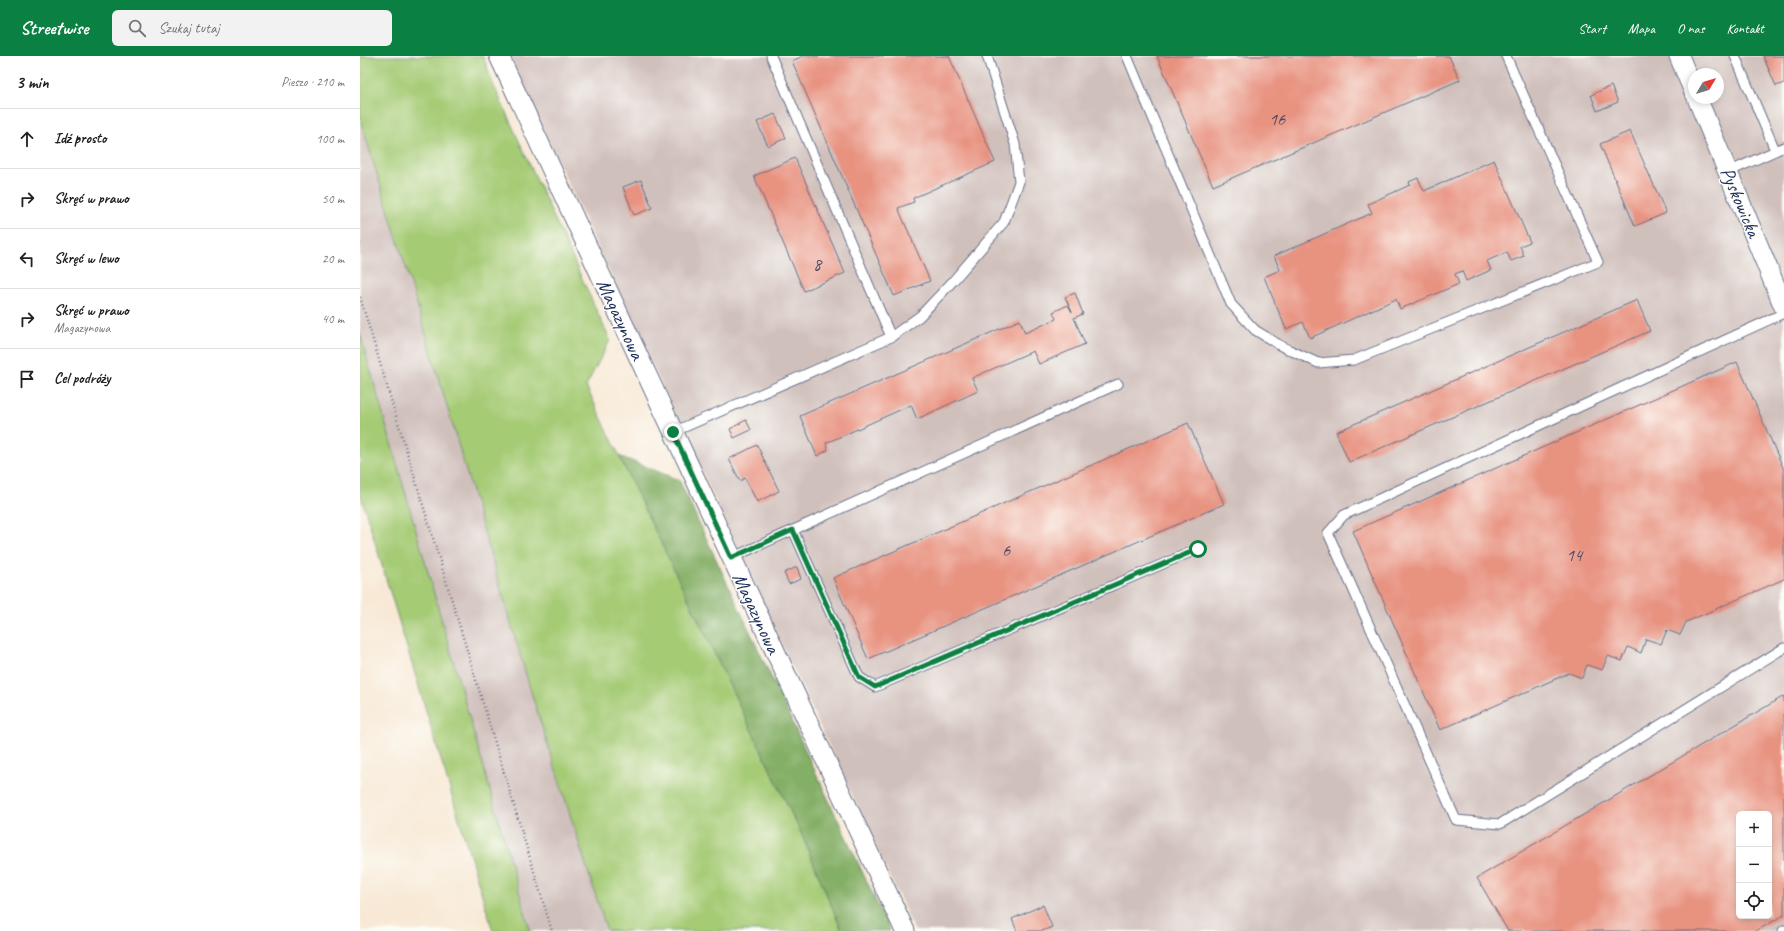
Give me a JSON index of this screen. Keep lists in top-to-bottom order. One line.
{"streets":{"street":["Pyskowicka","Magazynowa"]},"house_numbers":["16","8","6","14"],"north":"top right","page":{"header":"Streetwise","search":"Szukaj tutaj","nav":["Start","Mapa","O nas","Kontakt"],"heading":["3 min","Pieszo · 210 m"],"list":[["Idź prosto","100 m"],["Skręć w prawo","50 m"],["Skręć w lewo","20 m"],["Skręć w prawo","Magazynowa","40 m"],"Cel podróży"],"map_buttons":["+","−"]}}
